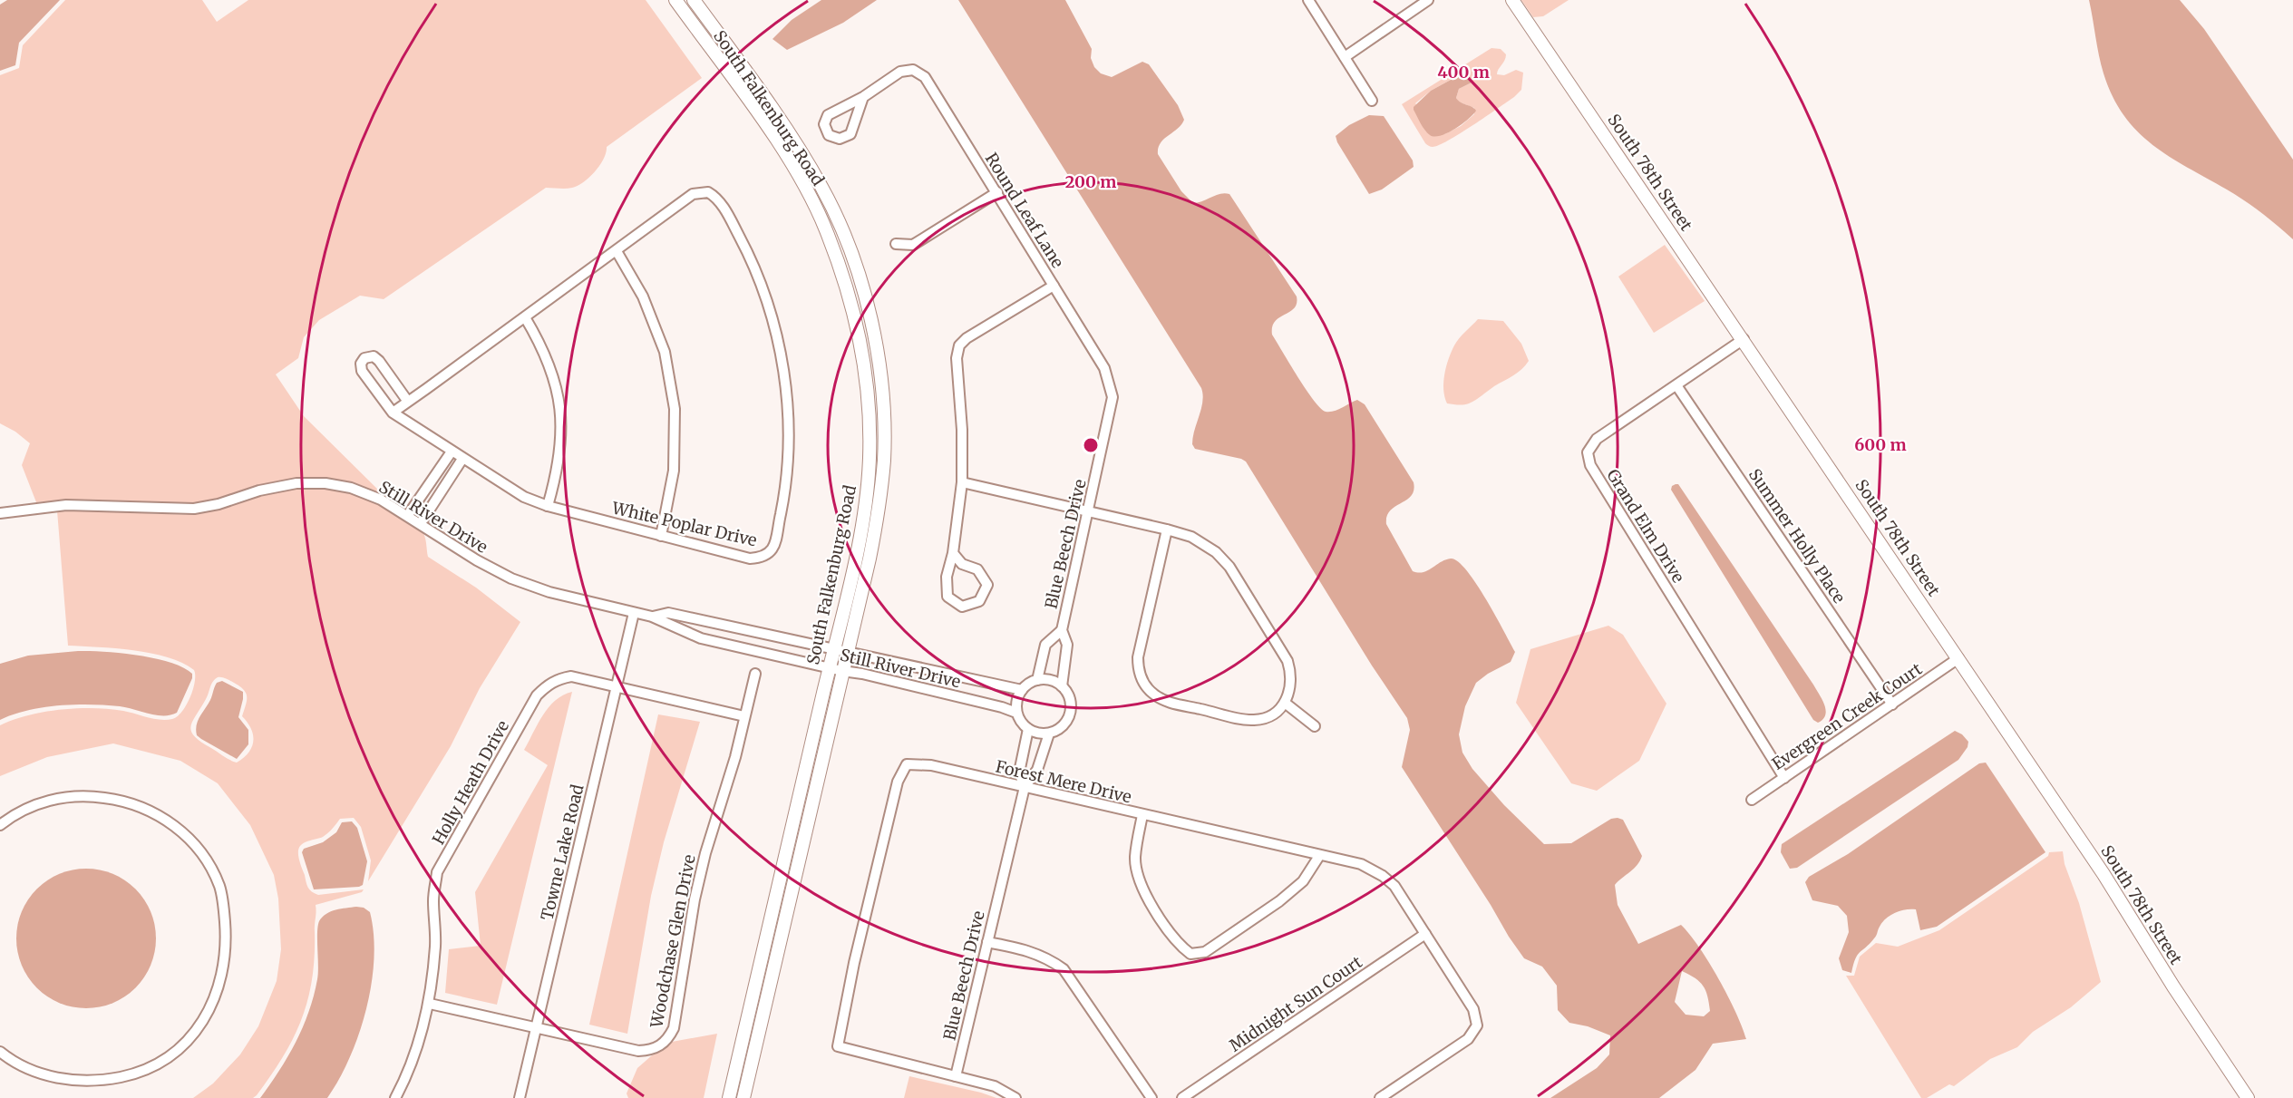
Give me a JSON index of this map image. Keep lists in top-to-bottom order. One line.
{"streets":{"street":["South Falkenburg Road","South 78th Street","Round Leaf Lane","Still River Drive","White Poplar Drive","Grand Elm Drive","Summer Holly Place","Blue Beech Drive","Evergreen Creek Court","Forest Mere Drive","Holly Heath Drive","Towne Lake Road","Woodchase Glen Drive","Midnight Sun Court"]},"crossings":[["South Falkenburg Road","Still River Drive"],["South 78th Street","Grand Elm Drive"],["South 78th Street","Evergreen Creek Court"],["Round Leaf Lane","Blue Beech Drive"],["Still River Drive","Blue Beech Drive"],["Still River Drive","Towne Lake Road"],["Grand Elm Drive","Summer Holly Place"],["Grand Elm Drive","Evergreen Creek Court"],["Summer Holly Place","Evergreen Creek Court"],["Blue Beech Drive","Forest Mere Drive"],["Forest Mere Drive","Midnight Sun Court"],["Holly Heath Drive","Towne Lake Road"],["Holly Heath Drive","Woodchase Glen Drive"],["Towne Lake Road","Woodchase Glen Drive"]],"rings":["400 m","200 m","600 m"]}
